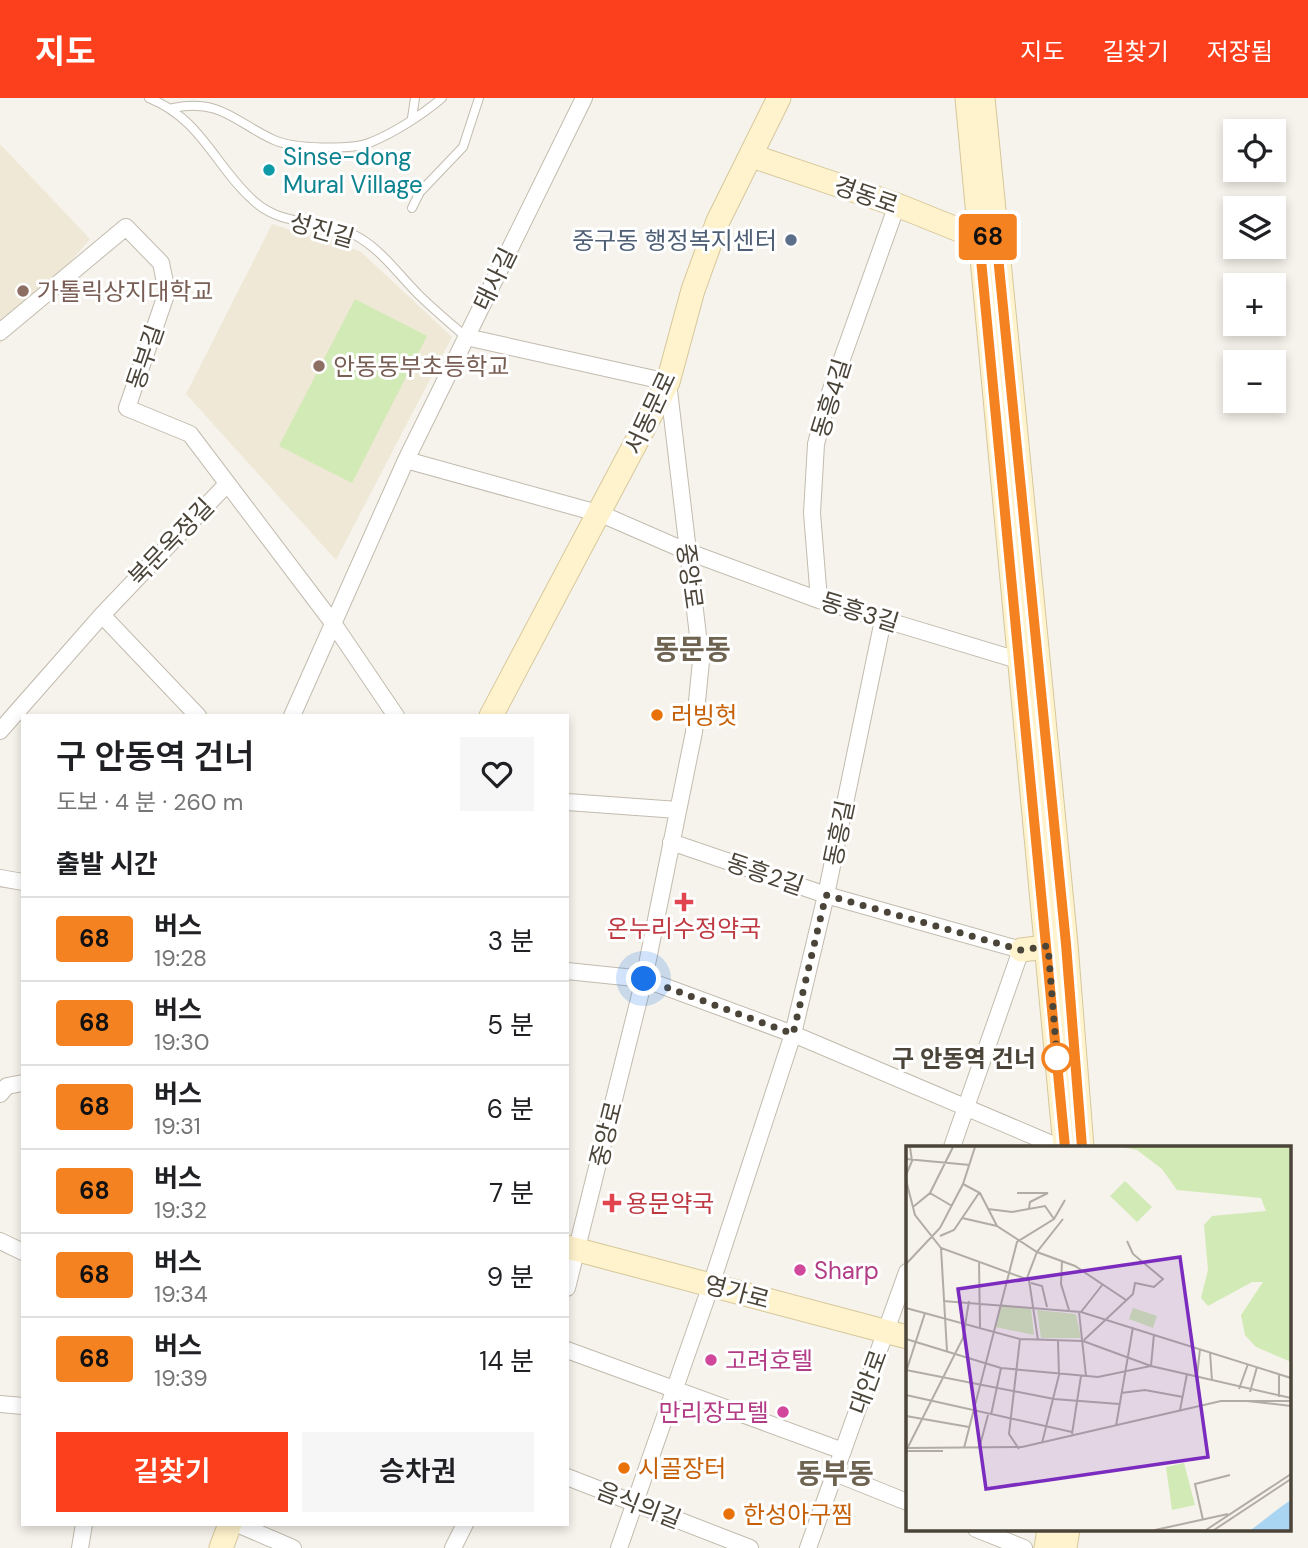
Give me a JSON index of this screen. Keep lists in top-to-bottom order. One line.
{"streets":{"street":["경동로","태사길","동부길","동흥4길","서동문로","북문옥정길","중앙로","동흥3길","동흥길","동흥2길","영가로","대안로","음식의길"],"lane":["성진길"]},"crossings":[["경동로","동흥4길"],["경동로","서동문로"],["성진길","태사길"],["태사길","북문옥정길"],["동부길","북문옥정길"],["동흥4길","동흥3길"],["서동문로","중앙로"],["서동문로","동흥3길"],["중앙로","동흥3길"],["중앙로","동흥2길"],["중앙로","영가로"],["동흥3길","동흥길"],["동흥길","동흥2길"],["동흥길","영가로"],["동흥길","음식의길"],["영가로","대안로"]],"districts":["동문동","동부동"],"places":{"other":["Sinse-dong Mural Village","중구동 행정복지센터","가톨릭상지대학교","안동동부초등학교","러빙헛","구 안동역 건너","Sharp","고려호텔","만리장모텔","시골장터","한성아구찜"],"health":["온누리수정약국","용문약국"]},"lines":["bus line 68"],"page":{"header":"지도","nav":["지도","길찾기","저장됨"],"on_map":"68","map_buttons":["+","−"],"heading":[["구 안동역 건너","도보 · 4 분 · 260 m"],"출발 시간"],"list":[{"mark":"68","name":"버스","note":"19:28","value":"3 분"},{"mark":"68","name":"버스","note":"19:30","value":"5 분"},{"mark":"68","name":"버스","note":"19:31","value":"6 분"},{"mark":"68","name":"버스","note":"19:32","value":"7 분"},{"mark":"68","name":"버스","note":"19:34","value":"9 분"},{"mark":"68","name":"버스","note":"19:39","value":"14 분"}],"buttons":["길찾기","승차권"]}}
